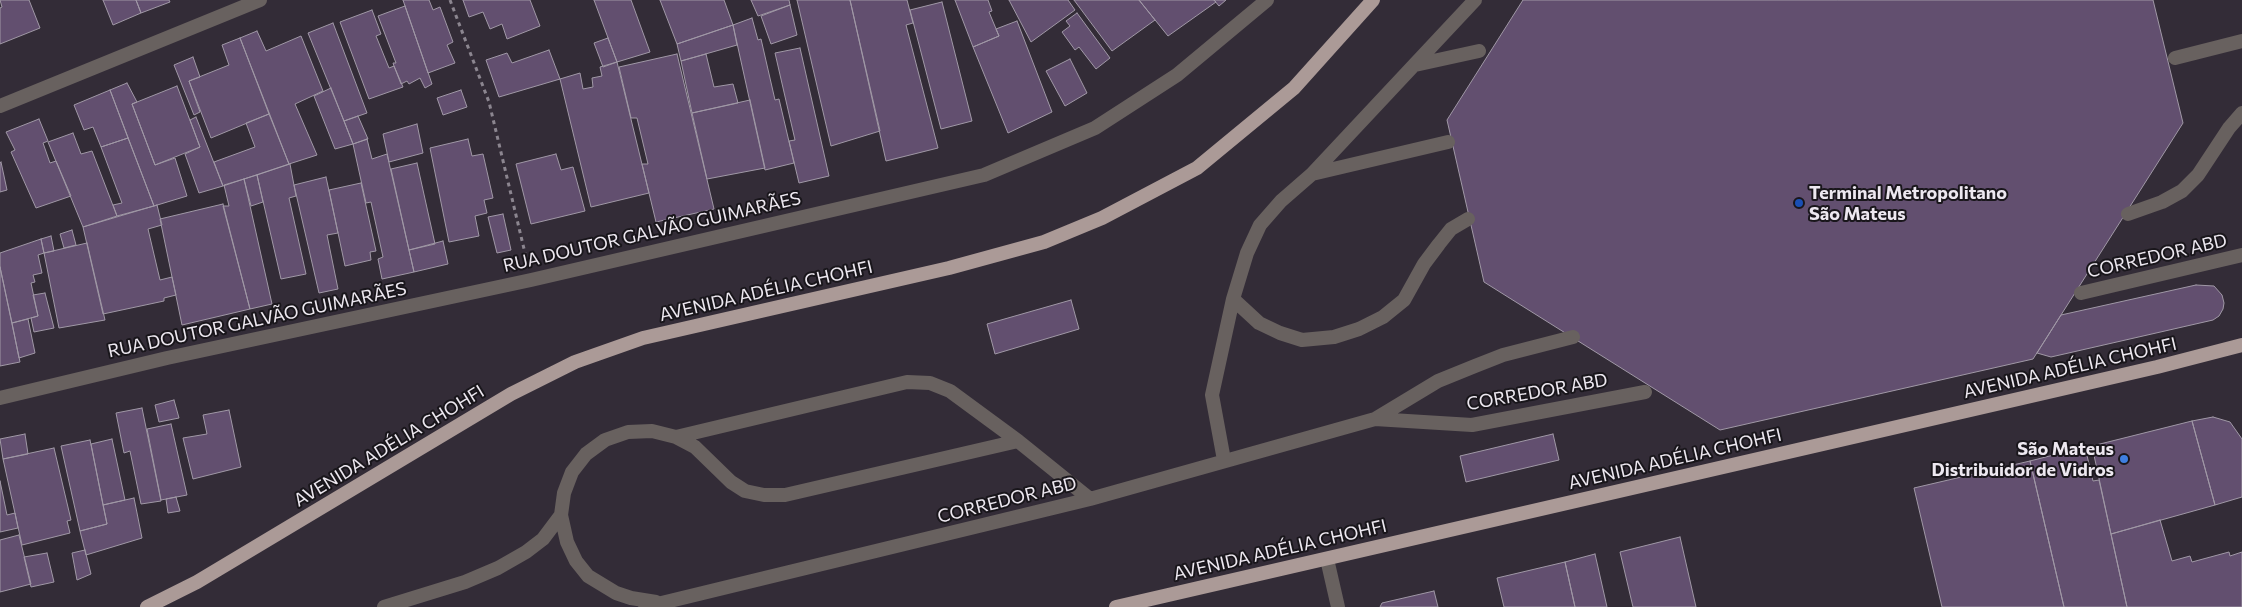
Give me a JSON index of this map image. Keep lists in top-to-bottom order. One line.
{"streets":{"highway":["AVENIDA ADÉLIA CHOHFI"],"street":["RUA DOUTOR GALVÃO GUIMARÃES","CORREDOR ABD"]},"places":["Terminal Metropolitano São Mateus","São Mateus Distribuidor de Vidros"]}
